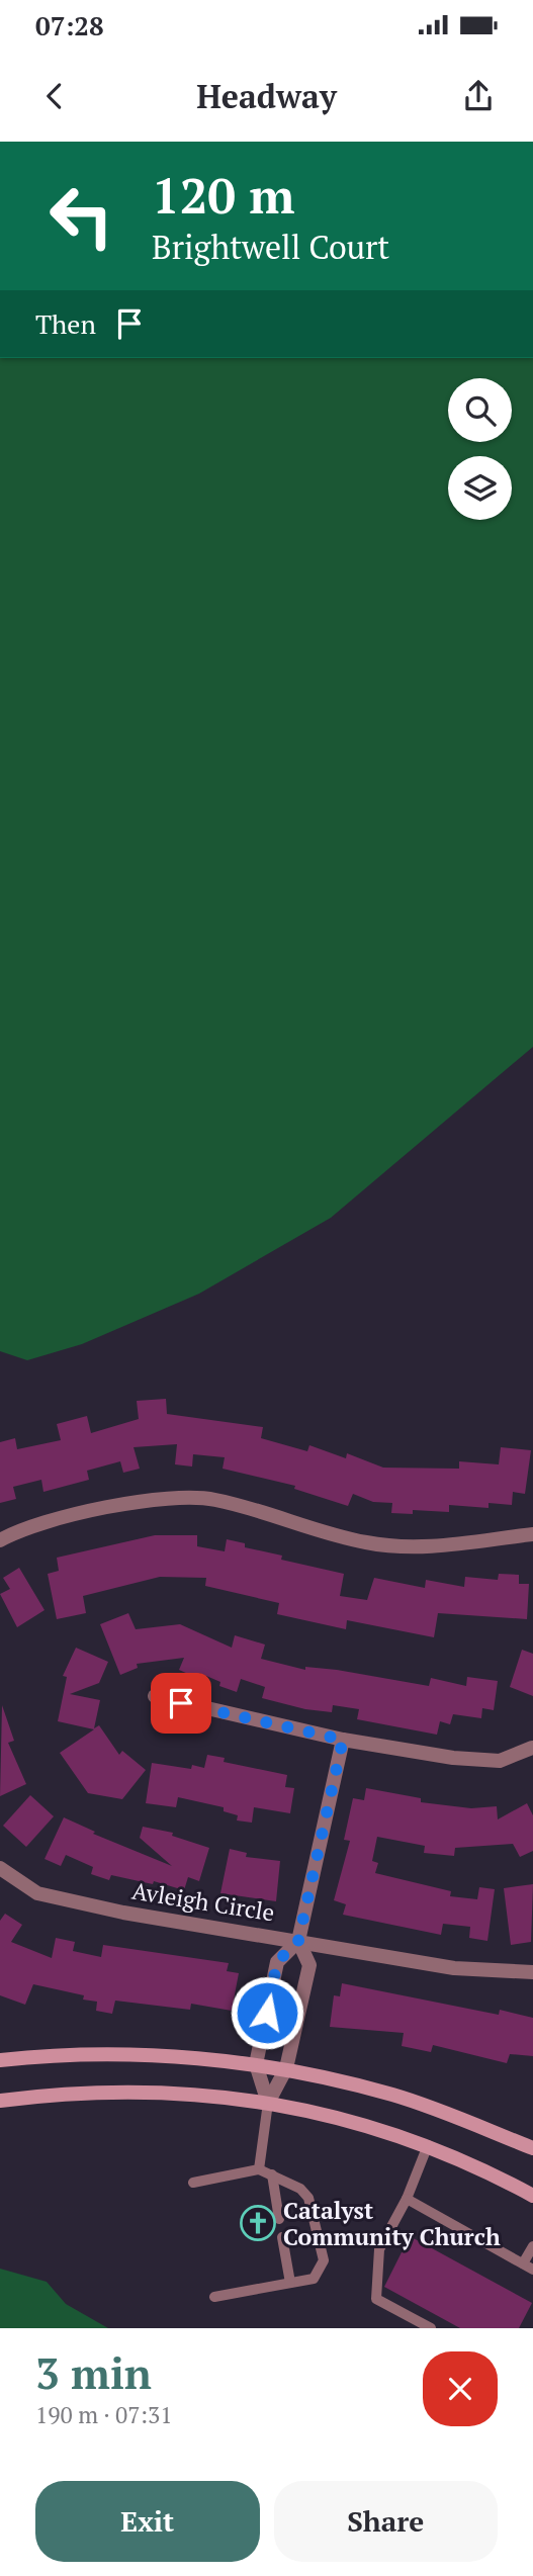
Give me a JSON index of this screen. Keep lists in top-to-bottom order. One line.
{"streets":{"street":["Avleigh Circle"]},"places":{"church":["Catalyst Community Church"]},"page":{"status":"07:28","header":"Headway","turn":["120 m","Brightwell Court"],"then":"Then","heading":["3 min","190 m · 07:31"],"buttons":["Exit","Share"]}}
